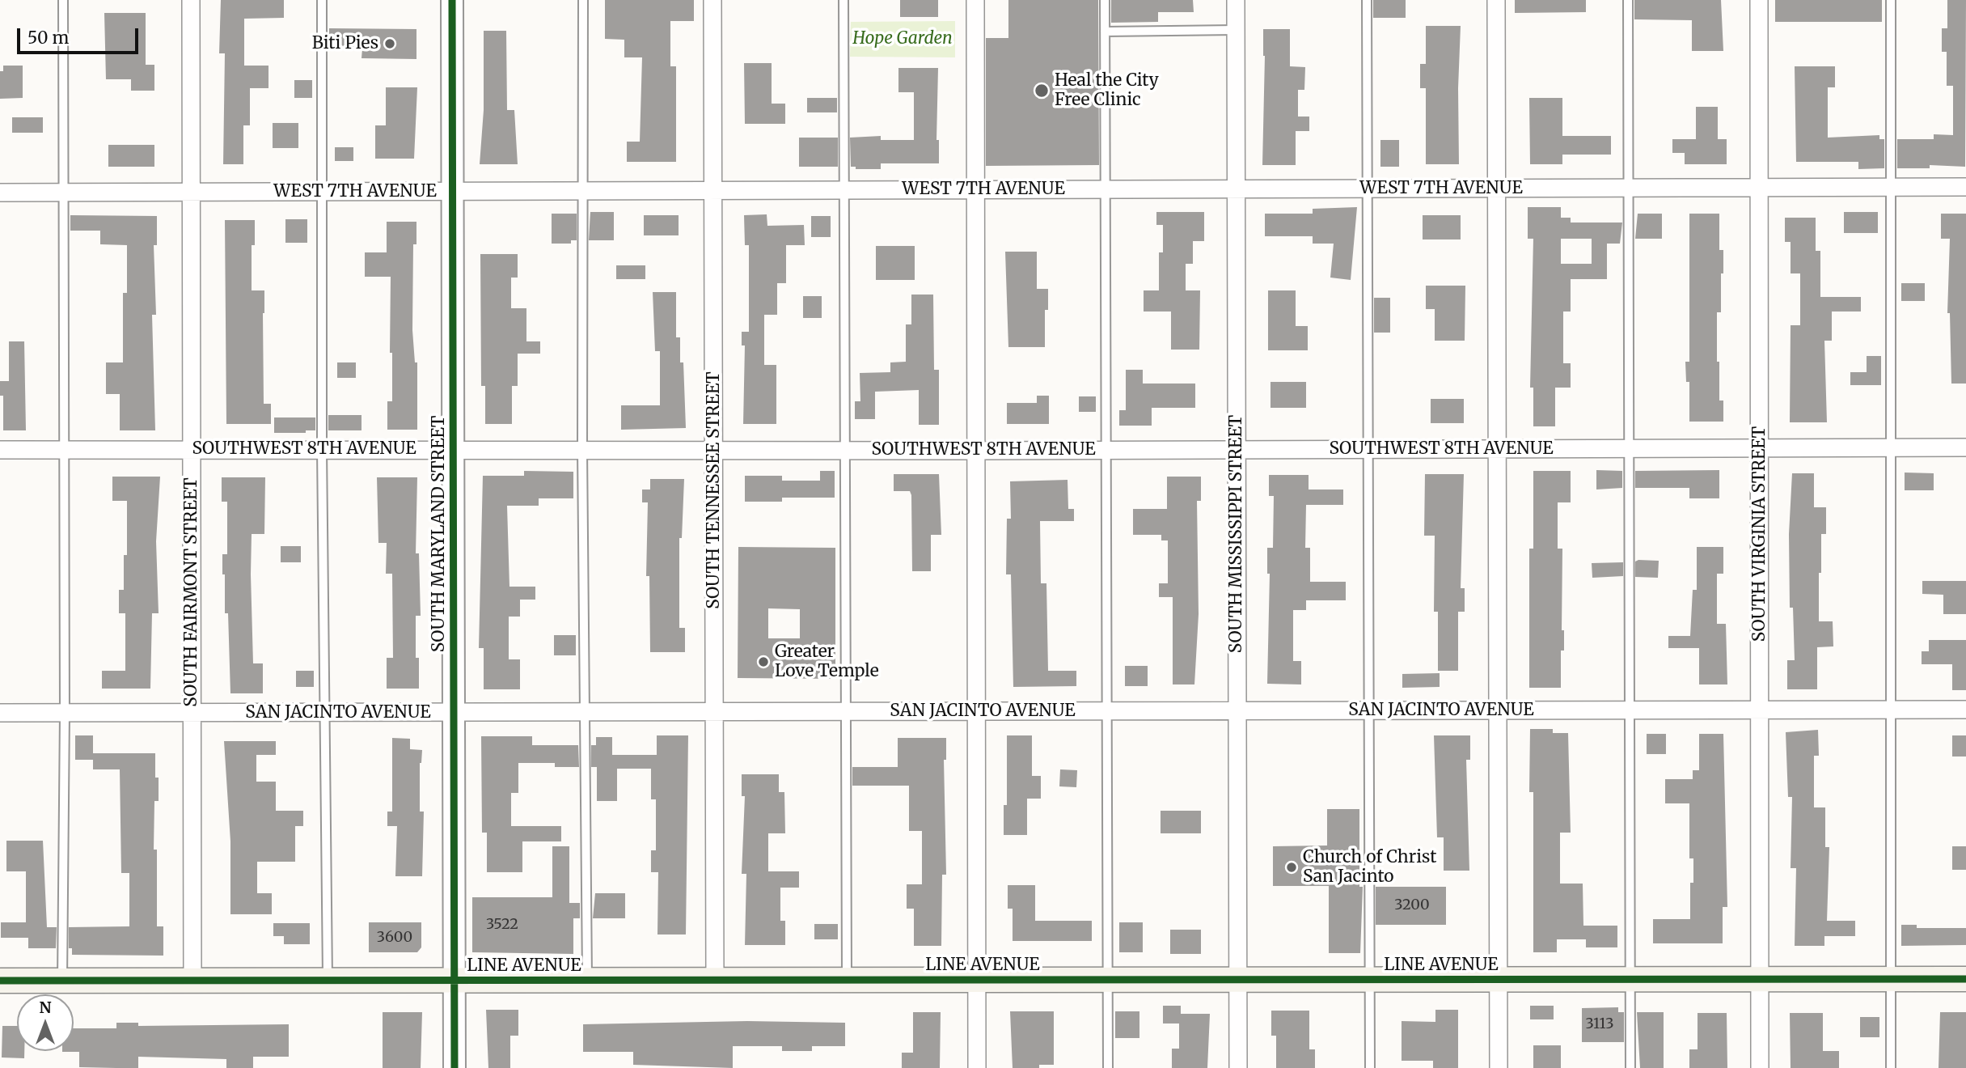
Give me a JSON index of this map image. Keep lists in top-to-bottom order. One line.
{"streets":{"main road":["LINE AVENUE"],"street":["WEST 7TH AVENUE","SOUTHWEST 8TH AVENUE","SOUTH TENNESSEE STREET","SOUTH MARYLAND STREET","SOUTH MISSISSIPPI STREET","SOUTH VIRGINIA STREET","SOUTH FAIRMONT STREET","SAN JACINTO AVENUE"]},"crossings":[["WEST 7TH AVENUE","SOUTH TENNESSEE STREET"],["WEST 7TH AVENUE","SOUTH MARYLAND STREET"],["WEST 7TH AVENUE","SOUTH MISSISSIPPI STREET"],["WEST 7TH AVENUE","SOUTH VIRGINIA STREET"],["WEST 7TH AVENUE","SOUTH FAIRMONT STREET"],["SOUTHWEST 8TH AVENUE","SOUTH TENNESSEE STREET"],["SOUTHWEST 8TH AVENUE","SOUTH MARYLAND STREET"],["SOUTHWEST 8TH AVENUE","SOUTH MISSISSIPPI STREET"],["SOUTHWEST 8TH AVENUE","SOUTH VIRGINIA STREET"],["SOUTHWEST 8TH AVENUE","SOUTH FAIRMONT STREET"],["SOUTH TENNESSEE STREET","SAN JACINTO AVENUE"],["SOUTH TENNESSEE STREET","LINE AVENUE"],["SOUTH MARYLAND STREET","SAN JACINTO AVENUE"],["SOUTH MARYLAND STREET","LINE AVENUE"],["SOUTH MISSISSIPPI STREET","SAN JACINTO AVENUE"],["SOUTH MISSISSIPPI STREET","LINE AVENUE"],["SOUTH VIRGINIA STREET","SAN JACINTO AVENUE"],["SOUTH VIRGINIA STREET","LINE AVENUE"],["SOUTH FAIRMONT STREET","SAN JACINTO AVENUE"],["SOUTH FAIRMONT STREET","LINE AVENUE"]],"parks":["Hope Garden"],"places":["Biti Pies","Heal the City Free Clinic","Greater Love Temple","Church of Christ San Jacinto"],"house_numbers":["3200","3522","3600","3113"],"scale_bar":"50 m","north":"top"}
